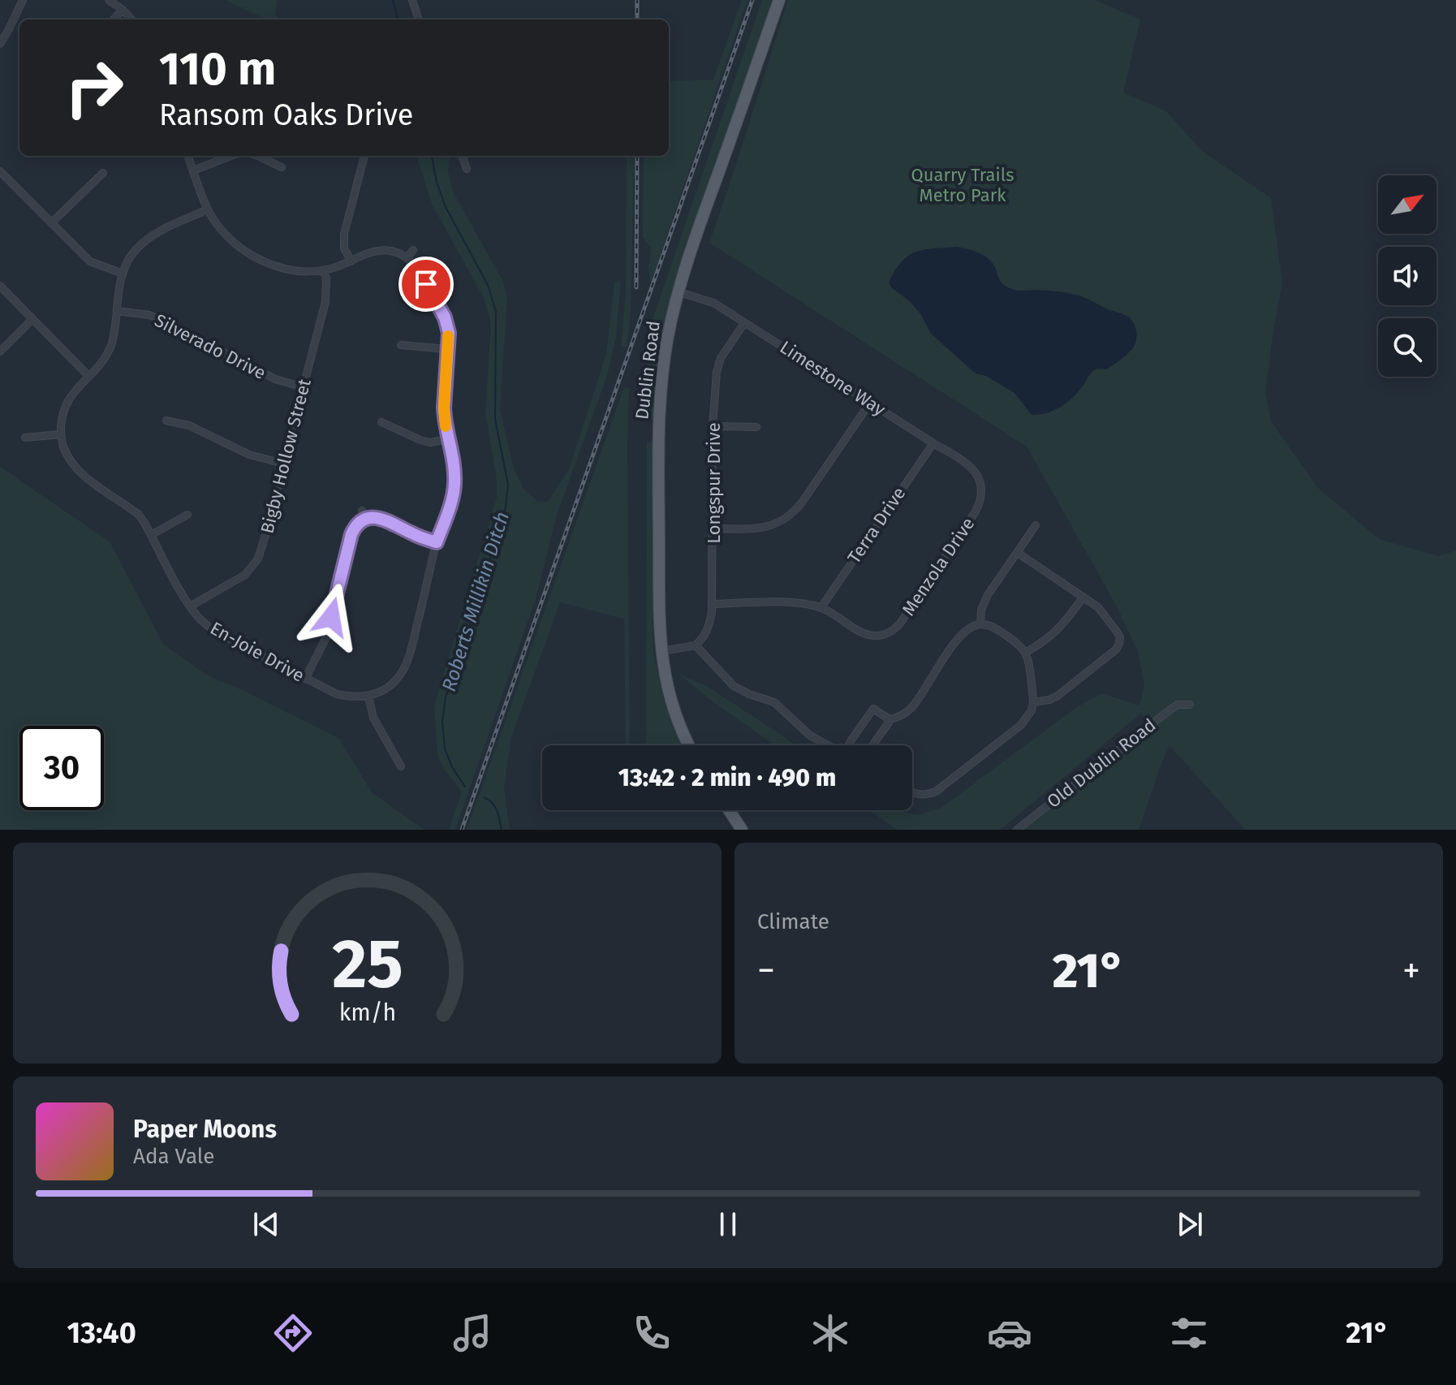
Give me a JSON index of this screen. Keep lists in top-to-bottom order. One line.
{"streets":{"main road":["Dublin Road"],"street":["Silverado Drive","Limestone Way","Bigby Hollow Street","Longspur Drive","Terra Drive","Menzola Drive","En-Joie Drive","Old Dublin Road"]},"crossings":[["Silverado Drive","Bigby Hollow Street"],["Dublin Road","Limestone Way"],["Limestone Way","Longspur Drive"],["Limestone Way","Terra Drive"],["Limestone Way","Menzola Drive"],["Bigby Hollow Street","En-Joie Drive"],["Terra Drive","Menzola Drive"]],"water":["Roberts Millikin Ditch"],"parks":["Quarry Trails Metro Park"],"north":"top right","page":{"turn":["110 m","Ransom Oaks Drive"],"limit":"30","trip":"13:42 · 2 min · 490 m","tile":"Climate","heat":["−","21°","+"],"song":["Paper Moons","Ada Vale"],"tabs":["13:40","21°"],"gauge":["25","km/h"]}}
